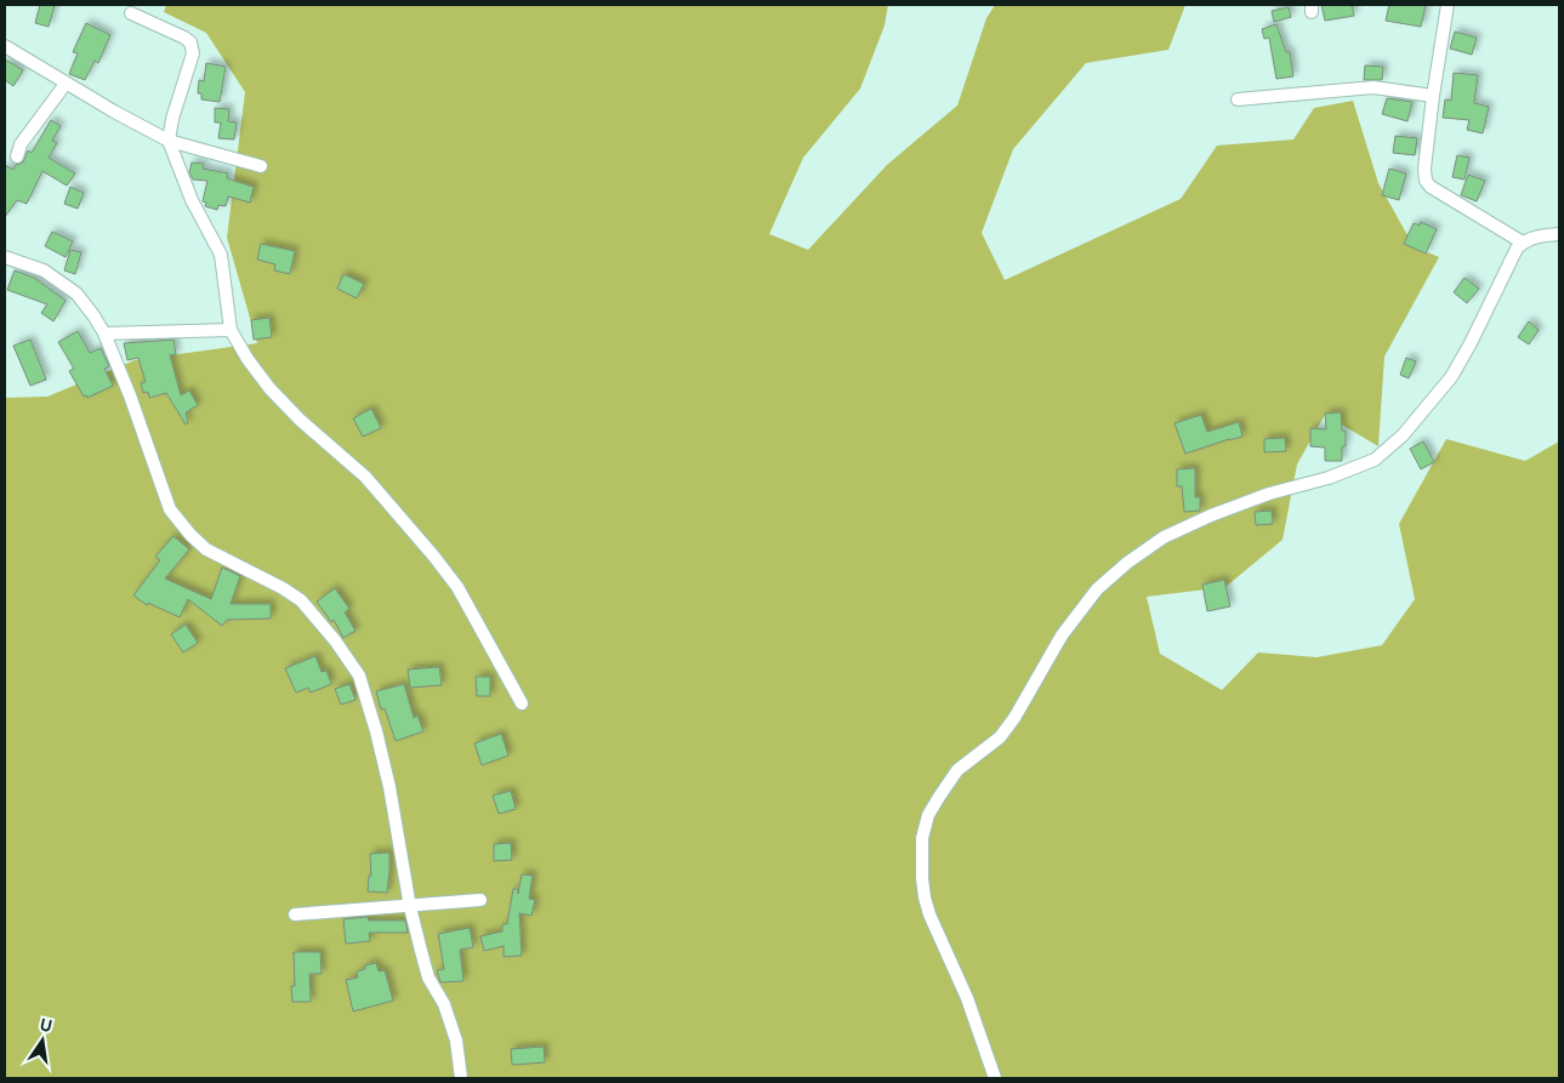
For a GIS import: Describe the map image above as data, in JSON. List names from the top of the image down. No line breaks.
{"north":"top"}
